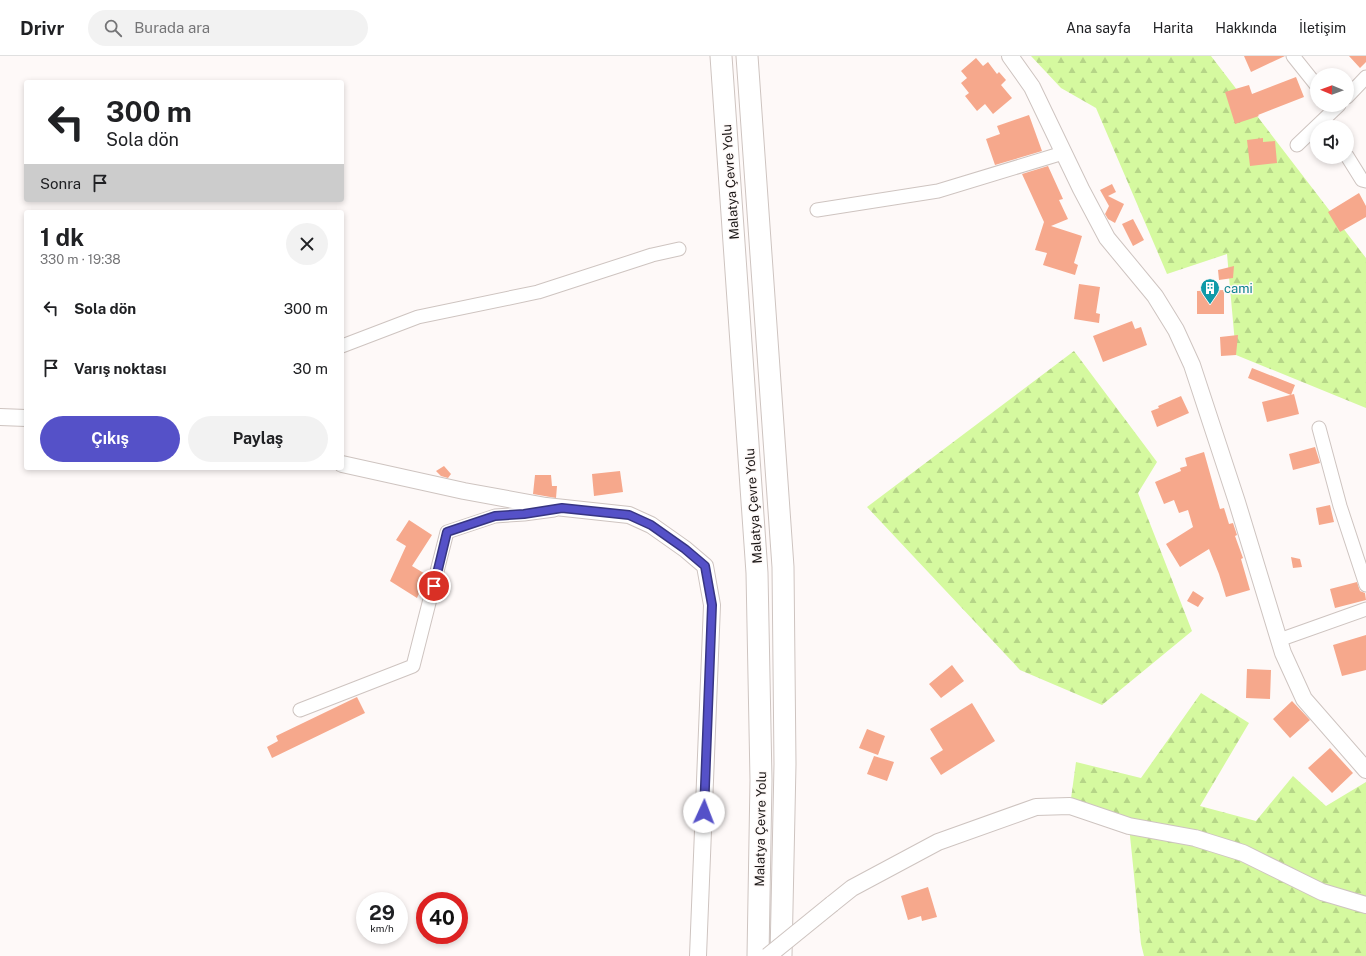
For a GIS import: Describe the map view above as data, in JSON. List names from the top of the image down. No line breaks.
{"streets":{"highway":["Malatya Çevre Yolu"]},"places":{"building":["cami"]},"north":"left","page":{"header":"Drivr","search":"Burada ara","nav":["Ana sayfa","Harita","Hakkında","İletişim"],"turn":["300 m","Sola dön"],"then":"Sonra","heading":["1 dk","330 m · 19:38"],"list":[{"name":"Sola dön","value":"300 m"},{"name":"Varış noktası","value":"30 m"}],"buttons":["Çıkış","Paylaş"],"speed":"29 km/h","limit":"40"}}
